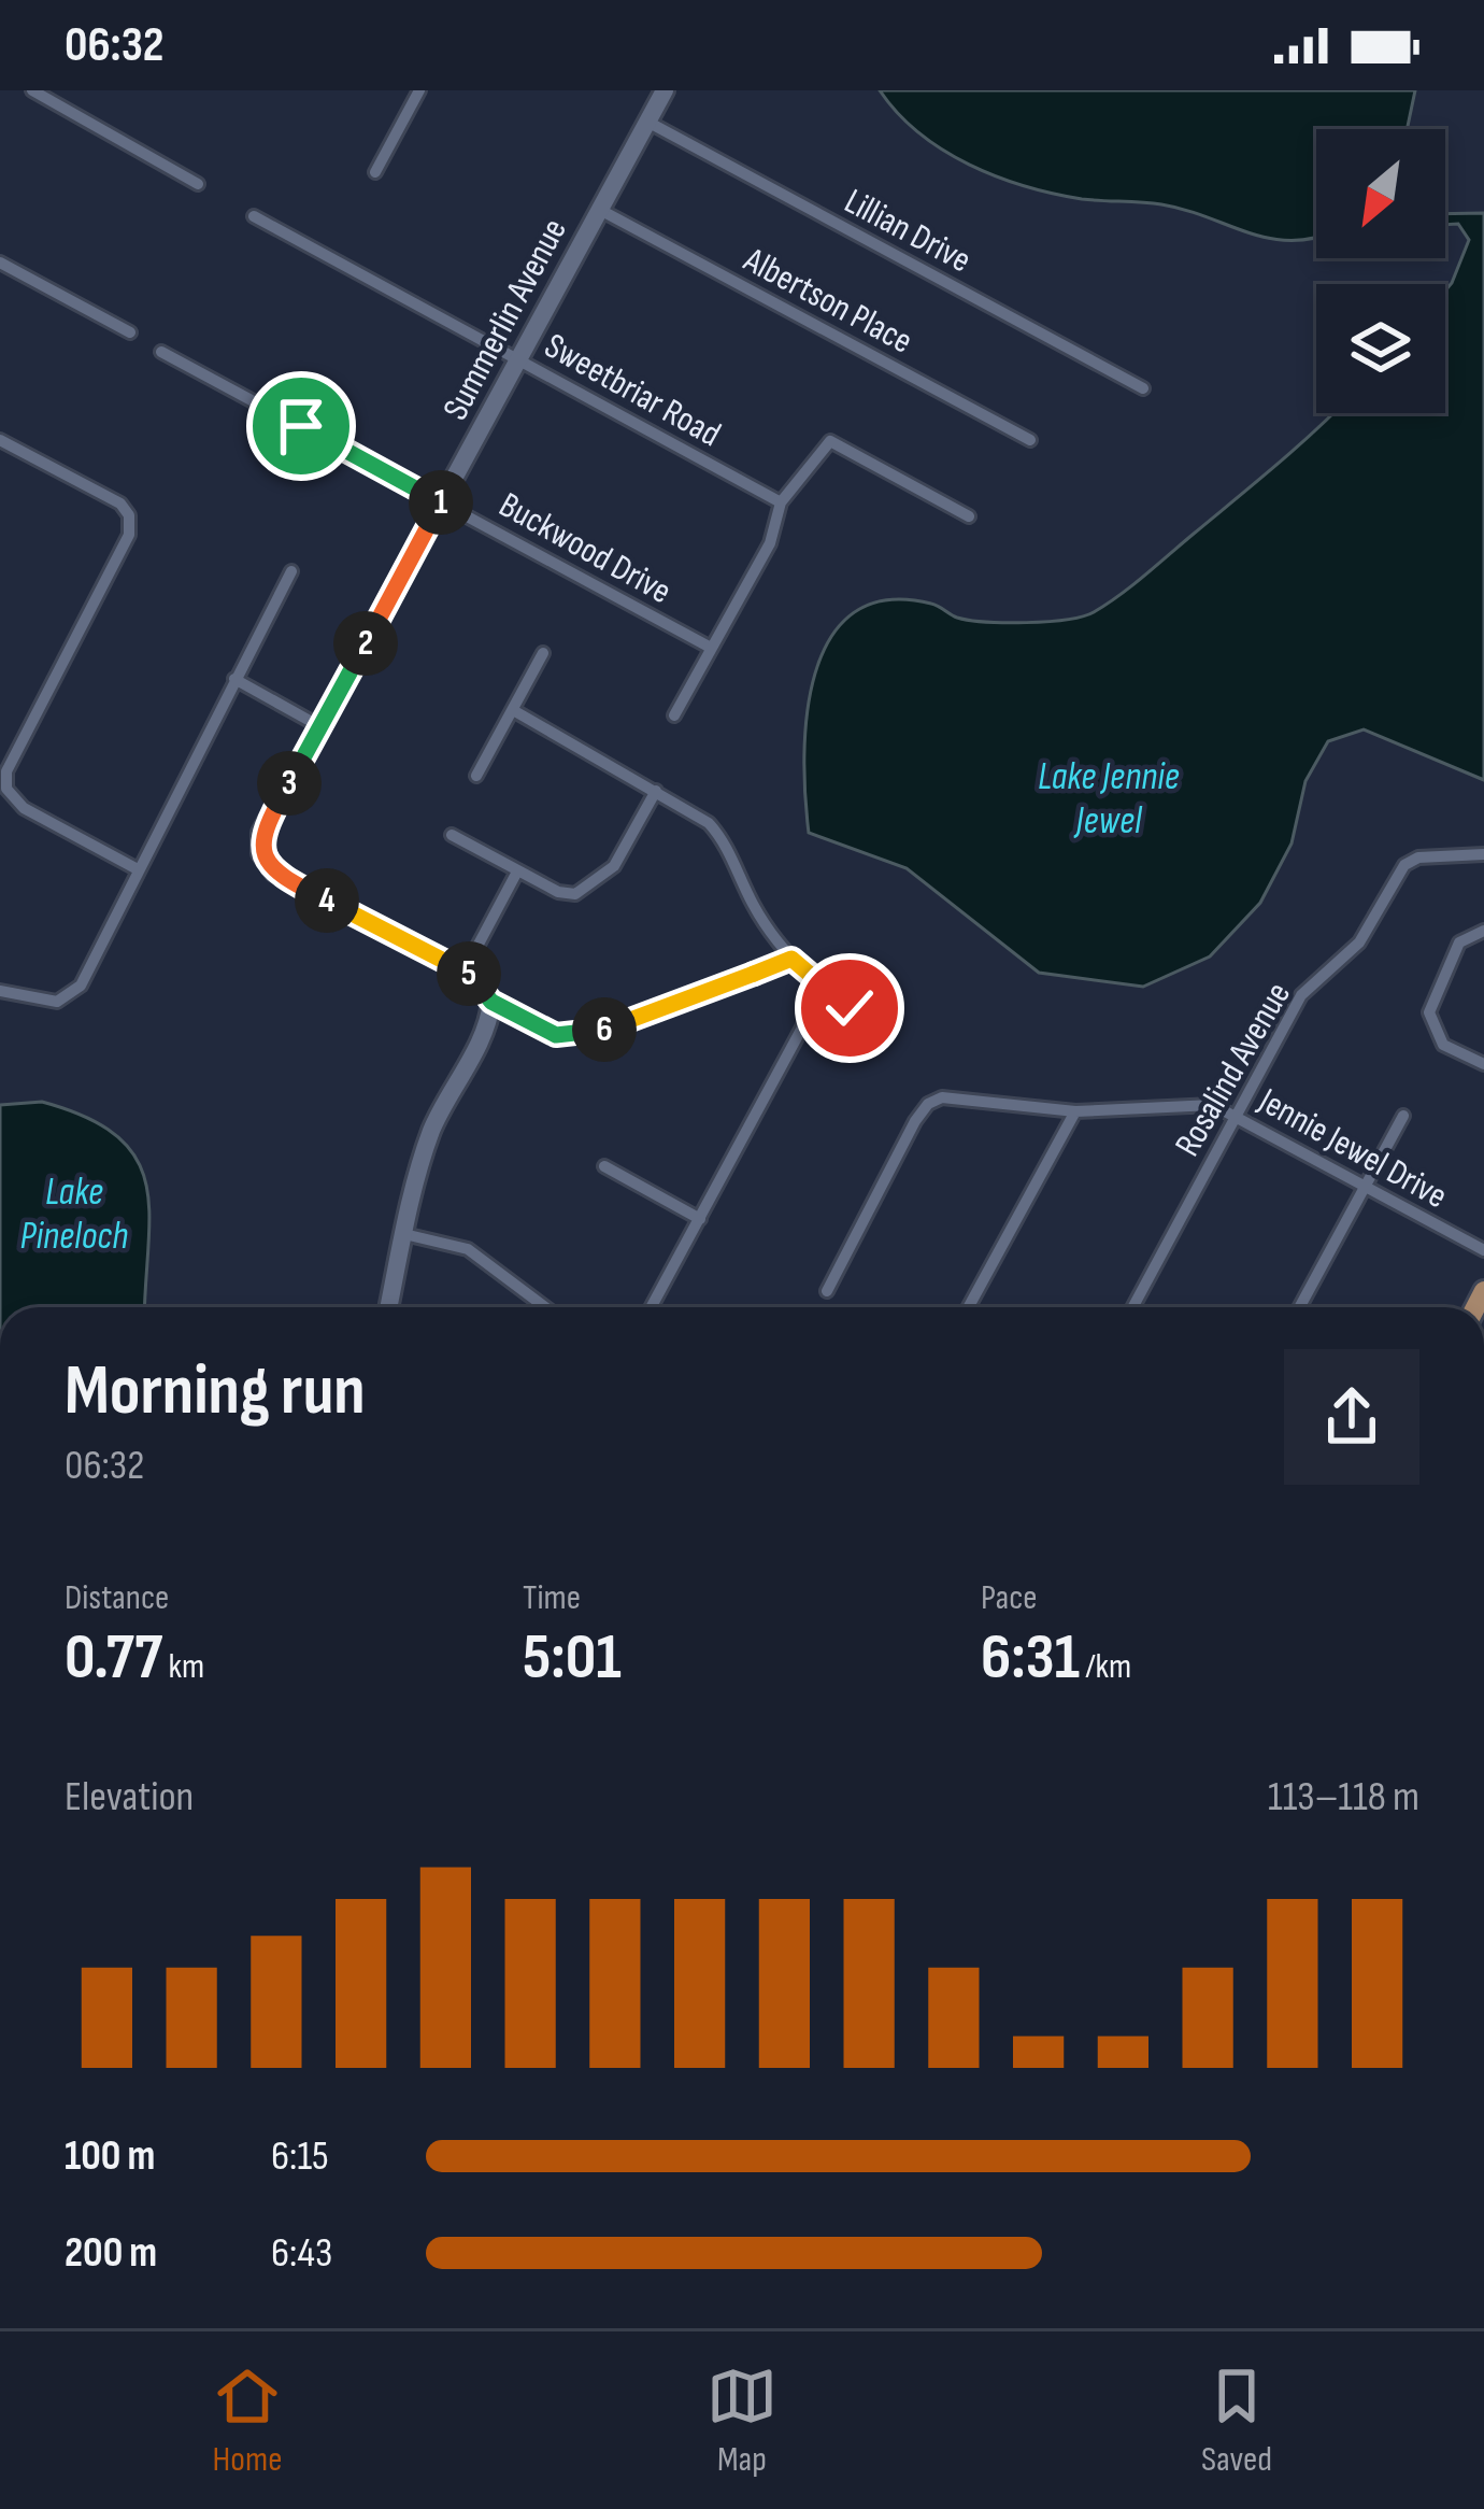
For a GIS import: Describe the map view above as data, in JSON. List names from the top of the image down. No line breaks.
{"streets":{"street":["Lillian Drive","Albertson Place","Summerlin Avenue","Sweetbriar Road","Buckwood Drive","Rosalind Avenue","Jennie Jewel Drive"]},"crossings":[["Lillian Drive","Summerlin Avenue"],["Albertson Place","Summerlin Avenue"],["Summerlin Avenue","Sweetbriar Road"],["Summerlin Avenue","Buckwood Drive"],["Rosalind Avenue","Jennie Jewel Drive"]],"water":["Lake Jennie Jewel","Lake Pineloch"],"north":"bottom left","page":{"status":"06:32","pins":["1","2","3","4","5","6"],"heading":["Morning run","06:32"],"stats":[["Distance","0.77 km"],["Time","5:01"],["Pace","6:31 /km"]],"chart":["Elevation","113–118 m"],"list":[{"name":"100 m","note":"6:15"},{"name":"200 m","note":"6:43"}],"tabs":["Home","Map","Saved"]}}
